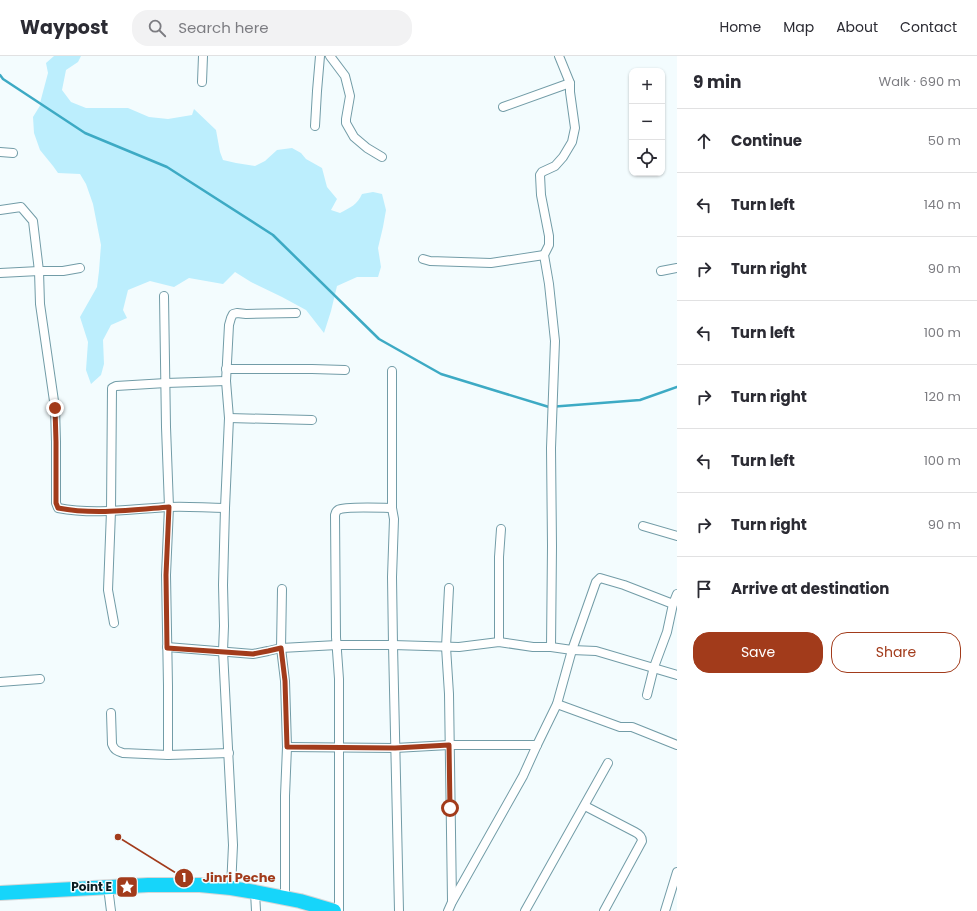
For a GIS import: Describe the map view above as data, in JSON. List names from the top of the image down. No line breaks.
{"places":{"other":["Jinri Peche"],"place":["Point E"]},"page":{"header":"Waypost","search":"Search here","nav":["Home","Map","About","Contact"],"heading":["9 min","Walk · 690 m"],"map_buttons":["+","−"],"list":[["Continue","50 m"],["Turn left","140 m"],["Turn right","90 m"],["Turn left","100 m"],["Turn right","120 m"],["Turn left","100 m"],["Turn right","90 m"],"Arrive at destination"],"buttons":["Save","Share"]}}
